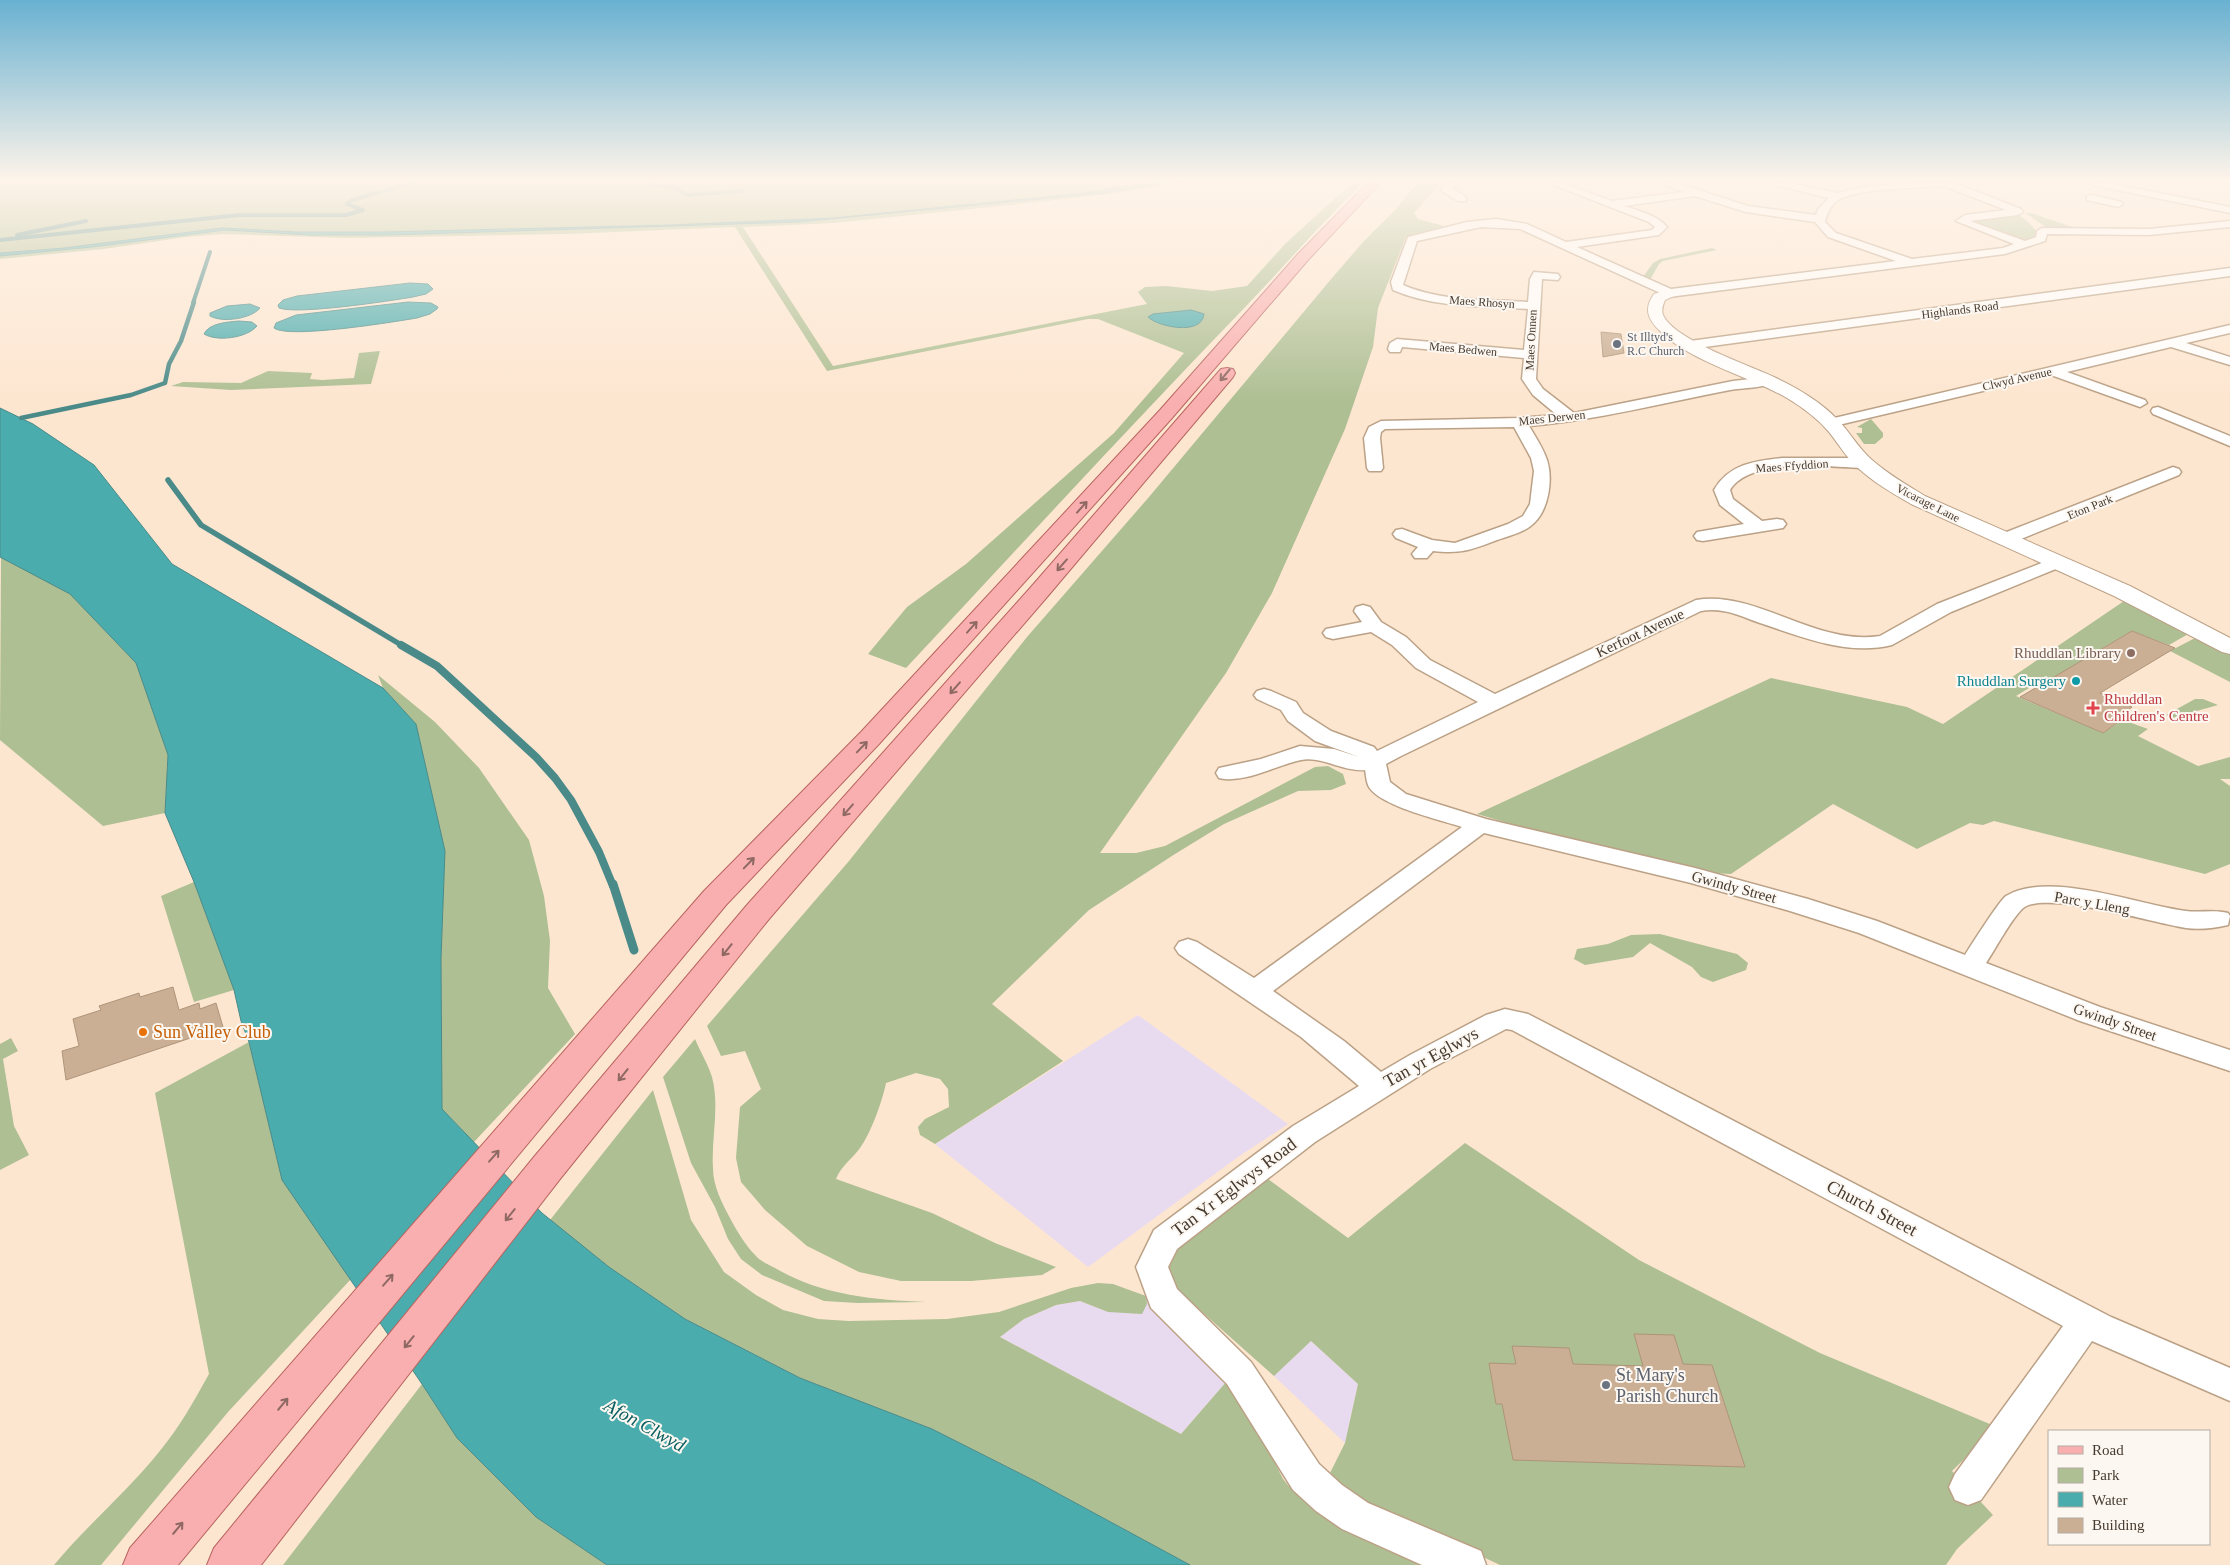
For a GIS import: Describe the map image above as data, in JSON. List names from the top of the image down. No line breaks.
{"streets":{"street":["Maes Rhosyn","Highlands Road","Maes Onnen","Maes Bedwen","Clwyd Avenue","Maes Derwen","Maes Ffyddion","Vicarage Lane","Eton Park","Kerfoot Avenue","Gwindy Street","Parc y Lleng","Tan yr Eglwys","Tan Yr Eglwys Road","Church Street"]},"crossings":[["Maes Rhosyn","Maes Onnen"],["Highlands Road","Vicarage Lane"],["Maes Onnen","Maes Bedwen"],["Maes Onnen","Maes Derwen"],["Clwyd Avenue","Vicarage Lane"],["Maes Derwen","Vicarage Lane"],["Maes Ffyddion","Vicarage Lane"],["Vicarage Lane","Eton Park"],["Vicarage Lane","Kerfoot Avenue"],["Kerfoot Avenue","Gwindy Street"],["Gwindy Street","Parc y Lleng"],["Tan yr Eglwys","Tan Yr Eglwys Road"],["Tan yr Eglwys","Church Street"]],"water":["Afon Clwyd"],"places":{"other":["St Illtyd's R.C Church","Rhuddlan Library","Rhuddlan Surgery","Sun Valley Club","St Mary's Parish Church"],"health":["Rhuddlan Children's Centre"]},"legend":["Road","Park","Water","Building"]}
